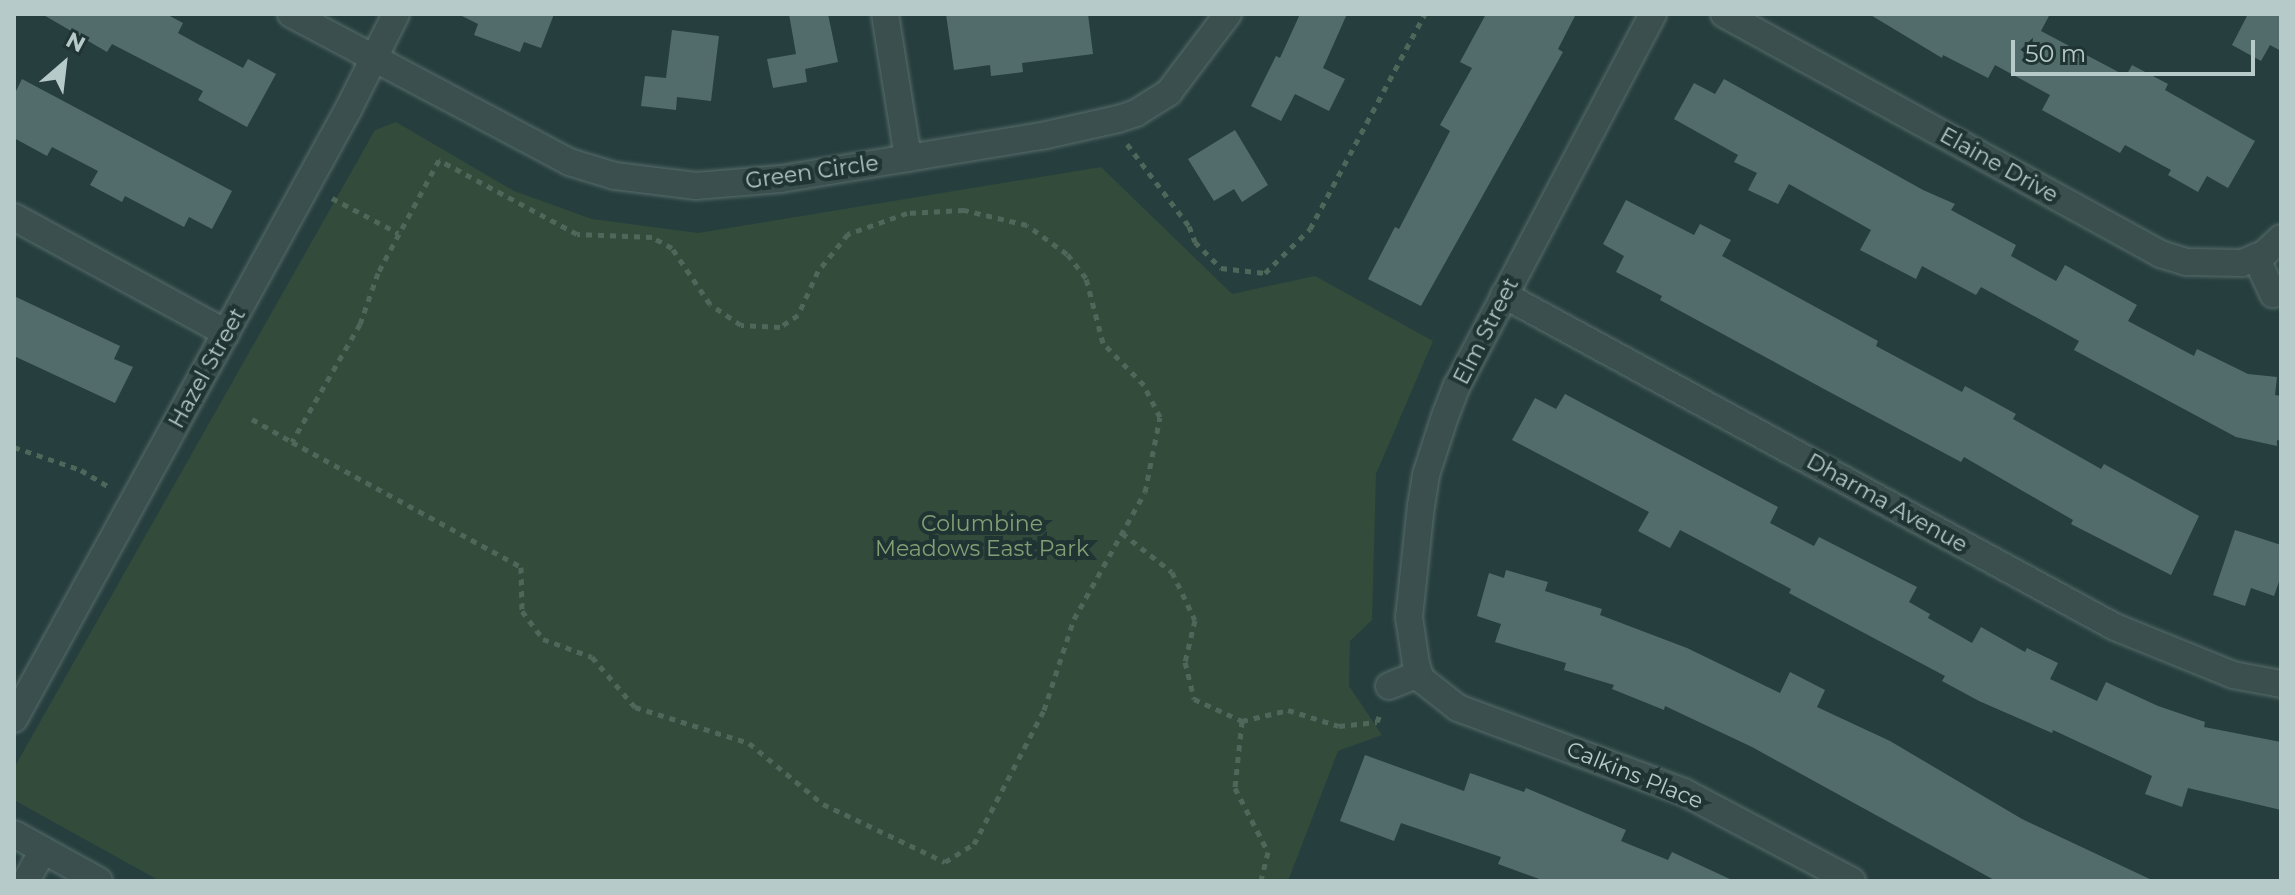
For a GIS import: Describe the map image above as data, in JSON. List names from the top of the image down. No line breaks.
{"streets":{"street":["Elaine Drive","Green Circle","Elm Street","Hazel Street","Dharma Avenue","Calkins Place"]},"crossings":[["Green Circle","Hazel Street"],["Elm Street","Dharma Avenue"],["Elm Street","Calkins Place"]],"parks":["Columbine Meadows East Park"],"scale_bar":"50 m","north":"top right"}
